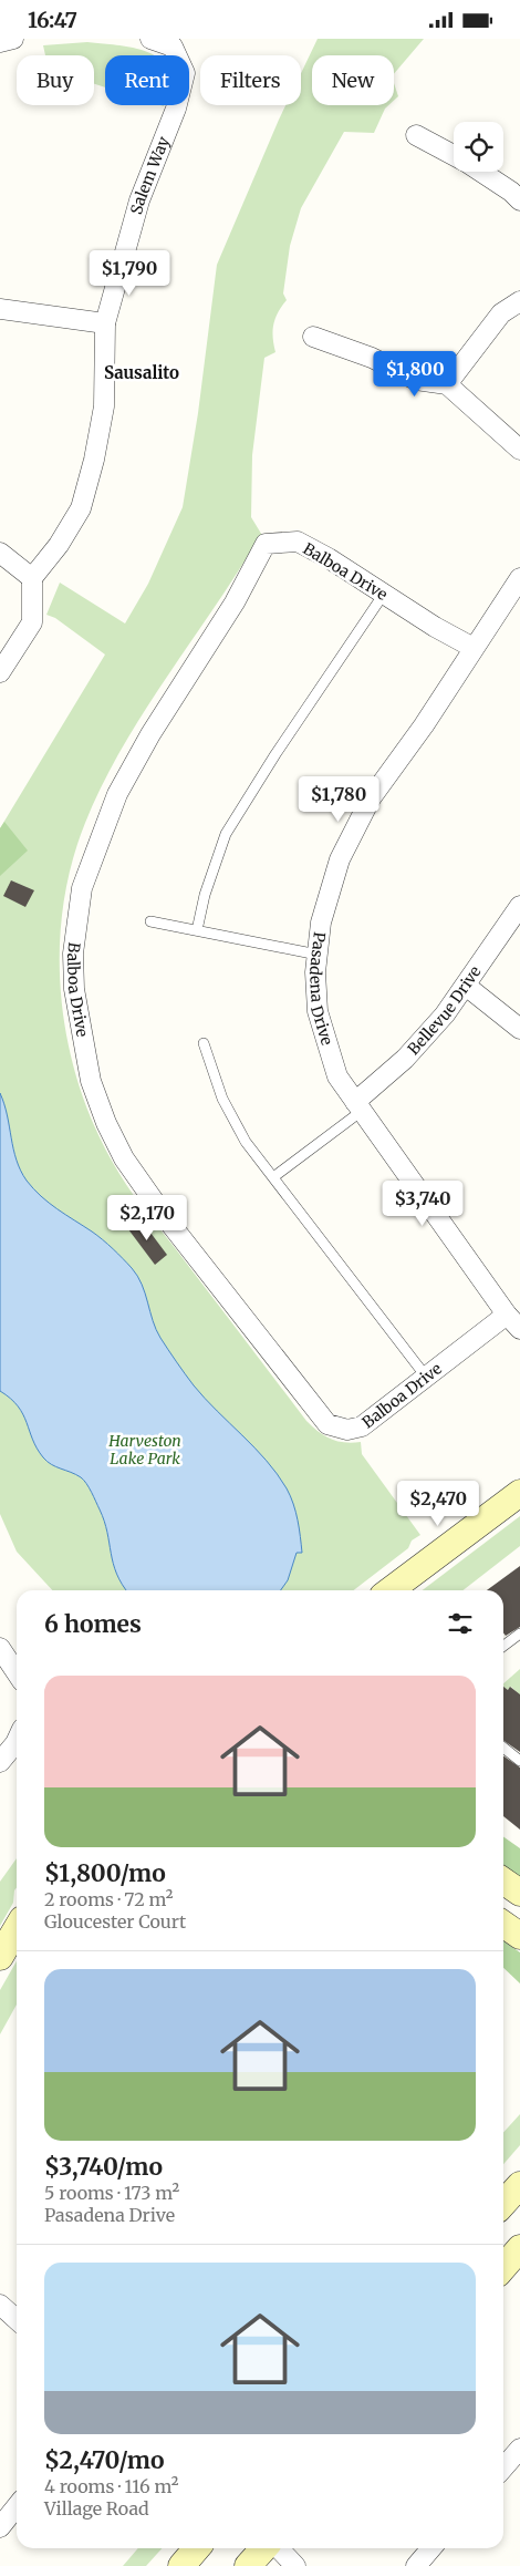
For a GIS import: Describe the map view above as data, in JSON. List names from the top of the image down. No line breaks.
{"streets":{"street":["Salem Way","Balboa Drive","Pasadena Drive","Bellevue Drive"]},"crossings":[["Balboa Drive","Pasadena Drive"],["Pasadena Drive","Bellevue Drive"]],"districts":["Sausalito"],"parks":["Harveston Lake Park"],"page":{"status":"16:47","chip":["Buy","Rent","Filters","New"],"price":["$1,790","$1,800","$1,780","$3,740","$2,170","$2,470"],"heading":"6 homes","list":[{"name":"$1,800/mo","note":"2 rooms · 72 m² · Gloucester Court"},{"name":"$3,740/mo","note":"5 rooms · 173 m² · Pasadena Drive"},{"name":"$2,470/mo","note":"4 rooms · 116 m² · Village Road"}]}}
